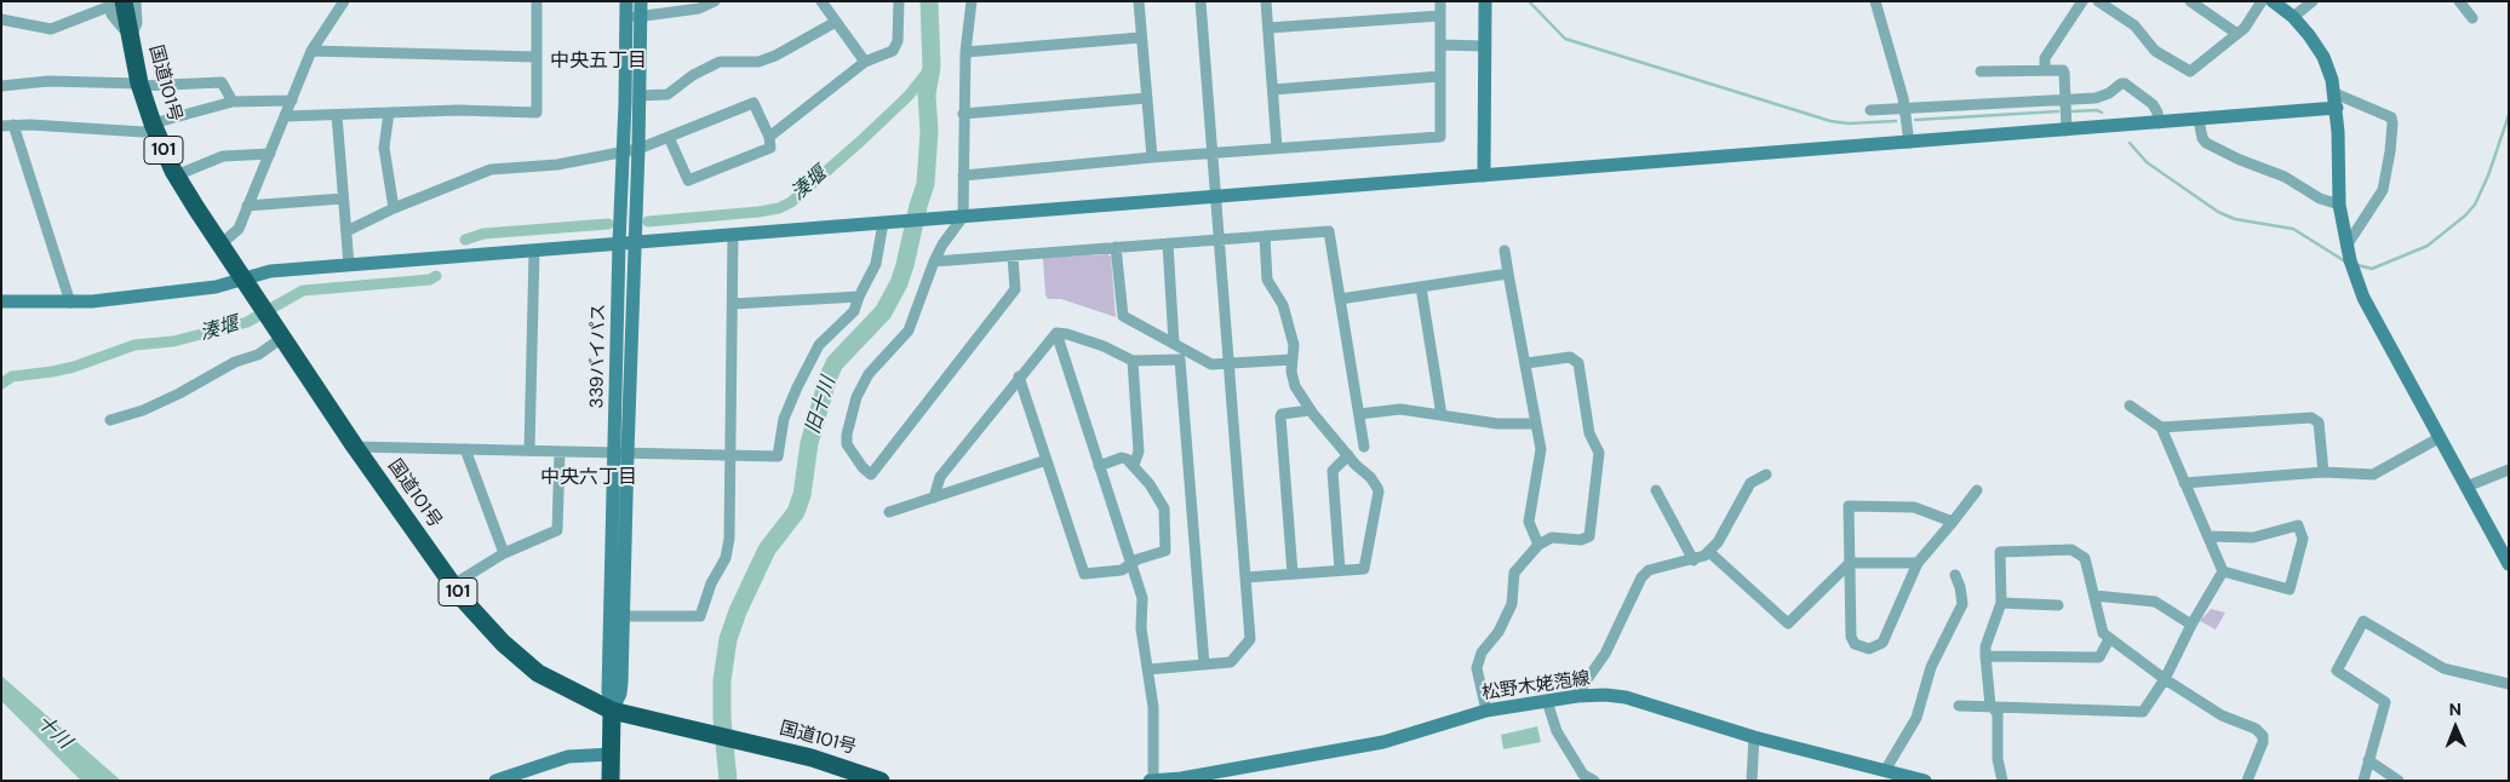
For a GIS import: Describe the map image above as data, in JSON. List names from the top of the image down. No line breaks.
{"streets":{"highway":["国道101号","101"],"street":["339バイパス","松野木姥萢線"]},"crossings":[["国道101号","339バイパス"]],"districts":["中央五丁目","中央六丁目"],"water":["湊堰","旧十川","十川"],"north":"top"}
